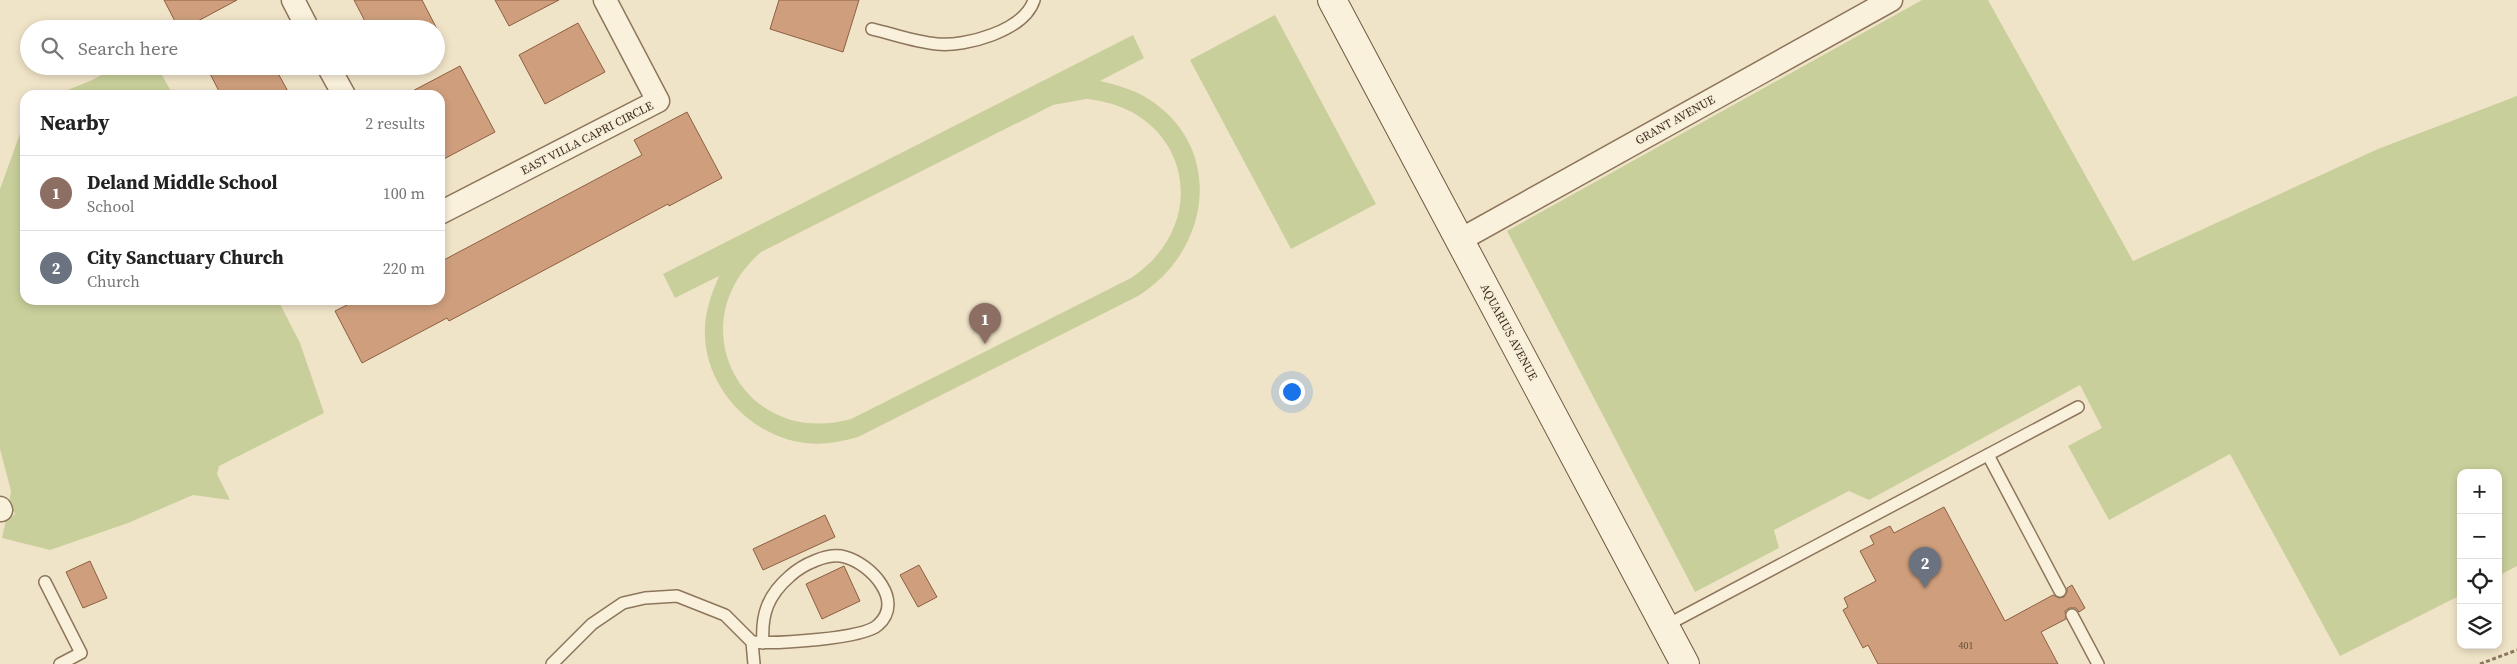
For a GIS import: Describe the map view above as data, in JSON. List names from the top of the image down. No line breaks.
{"streets":{"street":["GRANT AVENUE","EAST VILLA CAPRI CIRCLE","AQUARIUS AVENUE"]},"crossings":[["GRANT AVENUE","AQUARIUS AVENUE"]],"house_numbers":["401"],"page":{"search":"Search here","heading":["Nearby","2 results"],"list":[{"mark":"1","name":"Deland Middle School","note":"School","value":"100 m"},{"mark":"2","name":"City Sanctuary Church","note":"Church","value":"220 m"}],"pins":["1","2"],"map_buttons":["+","−"]}}
